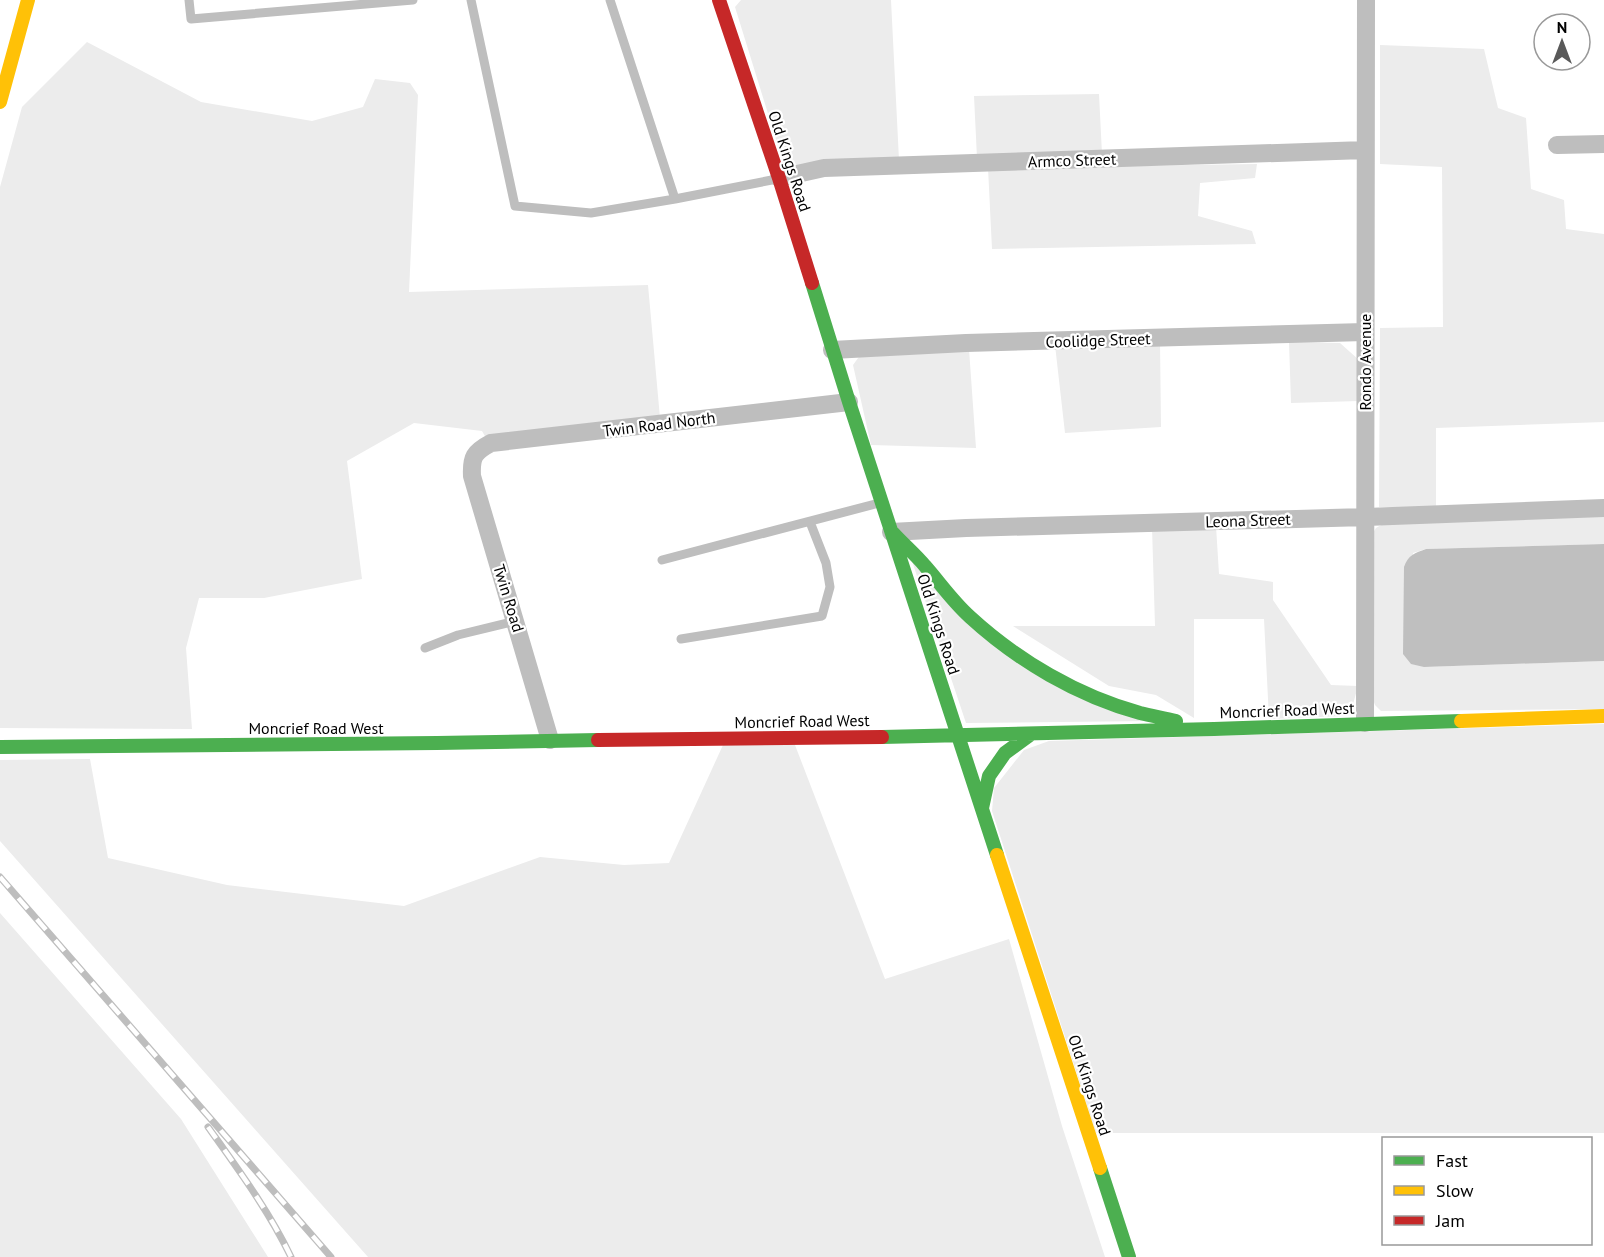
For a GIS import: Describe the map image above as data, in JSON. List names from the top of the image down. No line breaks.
{"streets":{"main road":["Old Kings Road","Moncrief Road West"],"street":["Armco Street","Coolidge Street","Rondo Avenue","Twin Road North","Leona Street","Twin Road"]},"crossings":[["Armco Street","Old Kings Road"],["Armco Street","Rondo Avenue"],["Old Kings Road","Coolidge Street"],["Old Kings Road","Twin Road North"],["Old Kings Road","Leona Street"],["Old Kings Road","Moncrief Road West"],["Coolidge Street","Rondo Avenue"],["Rondo Avenue","Leona Street"],["Rondo Avenue","Moncrief Road West"],["Twin Road North","Twin Road"],["Twin Road","Moncrief Road West"]],"legend":["Fast","Slow","Jam"],"north":"top"}
